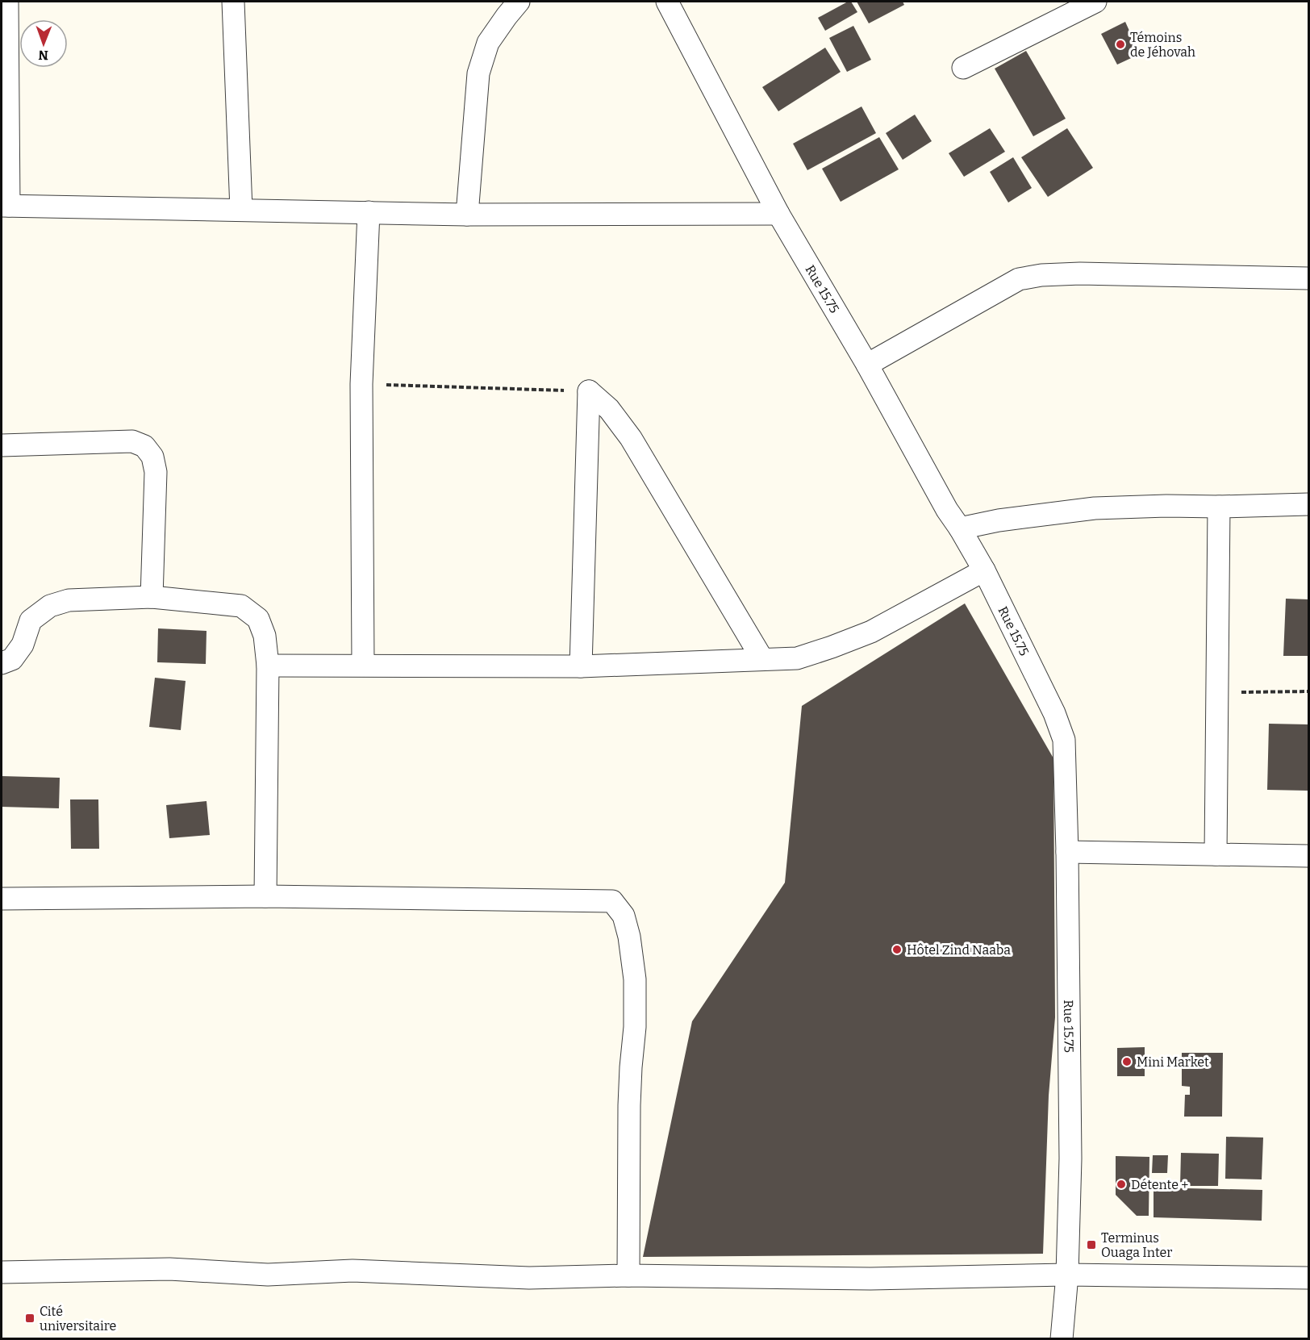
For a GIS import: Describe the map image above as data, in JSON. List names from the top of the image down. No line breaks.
{"streets":{"street":["Rue 15.75"]},"places":{"other":["Témoins de Jéhovah","Hôtel Zind Naaba","Mini Market","Détente +"],"transit":["Terminus Ouaga Inter","Cité universitaire"]},"north":"bottom"}
